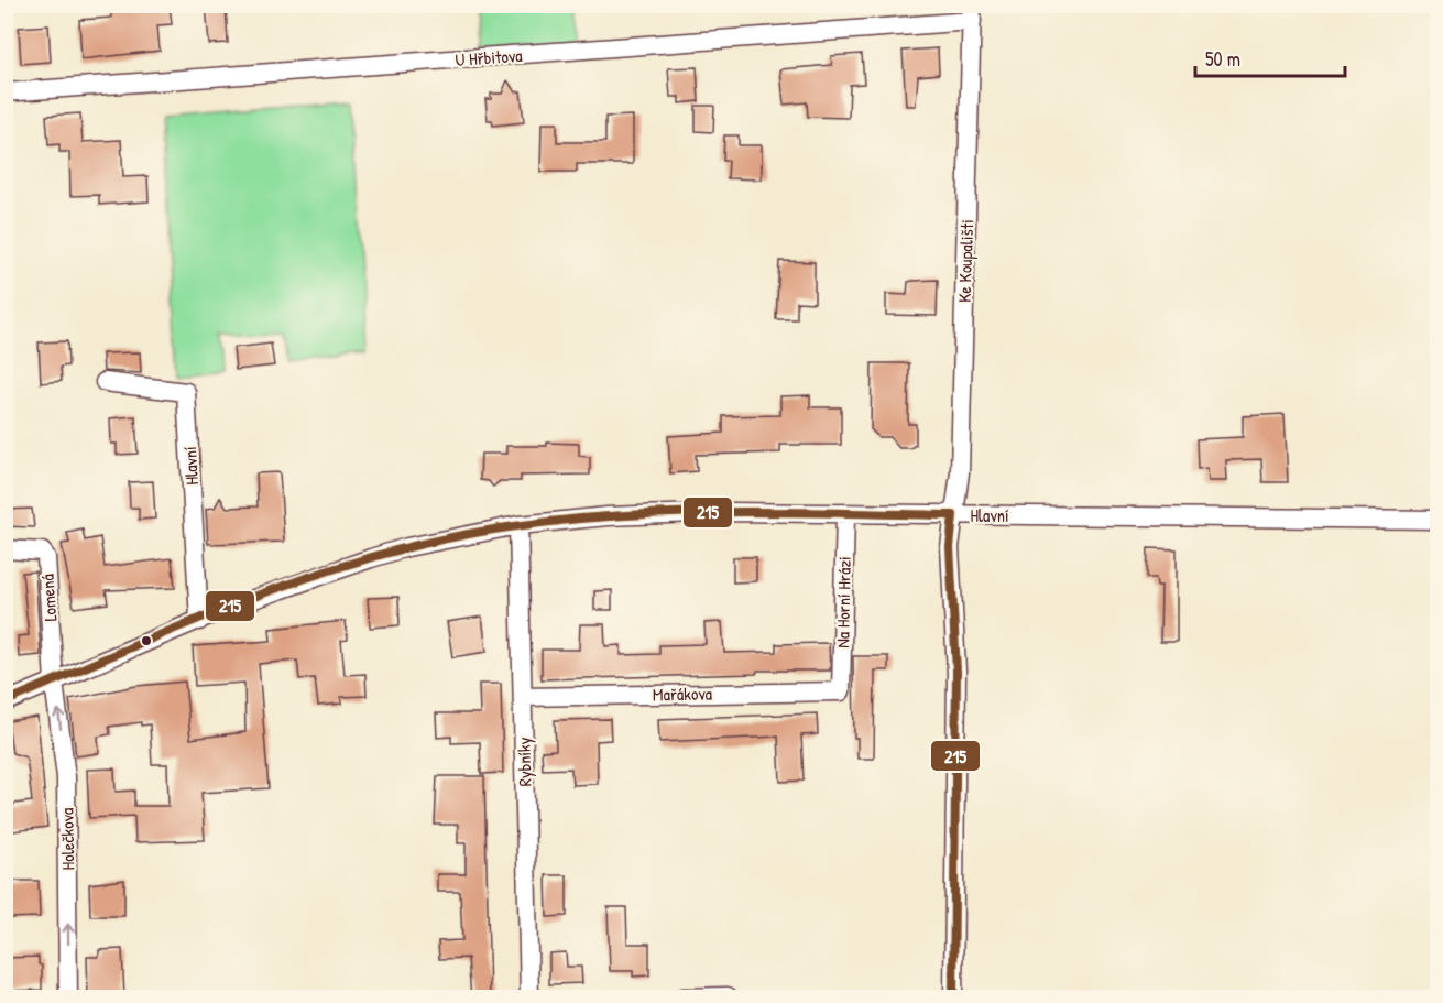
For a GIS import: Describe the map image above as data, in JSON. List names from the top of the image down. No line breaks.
{"streets":{"street":["U Hřbitova","Ke Koupališti","Hlavní","Lomená","Na Horní Hrázi","Mařákova","Rybníky","Holečkova"]},"crossings":[["U Hřbitova","Ke Koupališti"],["Ke Koupališti","Hlavní"],["Hlavní","Lomená"],["Hlavní","Na Horní Hrázi"],["Hlavní","Rybníky"],["Hlavní","Holečkova"],["Lomená","Holečkova"],["Na Horní Hrázi","Mařákova"],["Mařákova","Rybníky"]],"one_way":["Holečkova"],"lines":["transit line 215"],"scale_bar":"50 m"}
